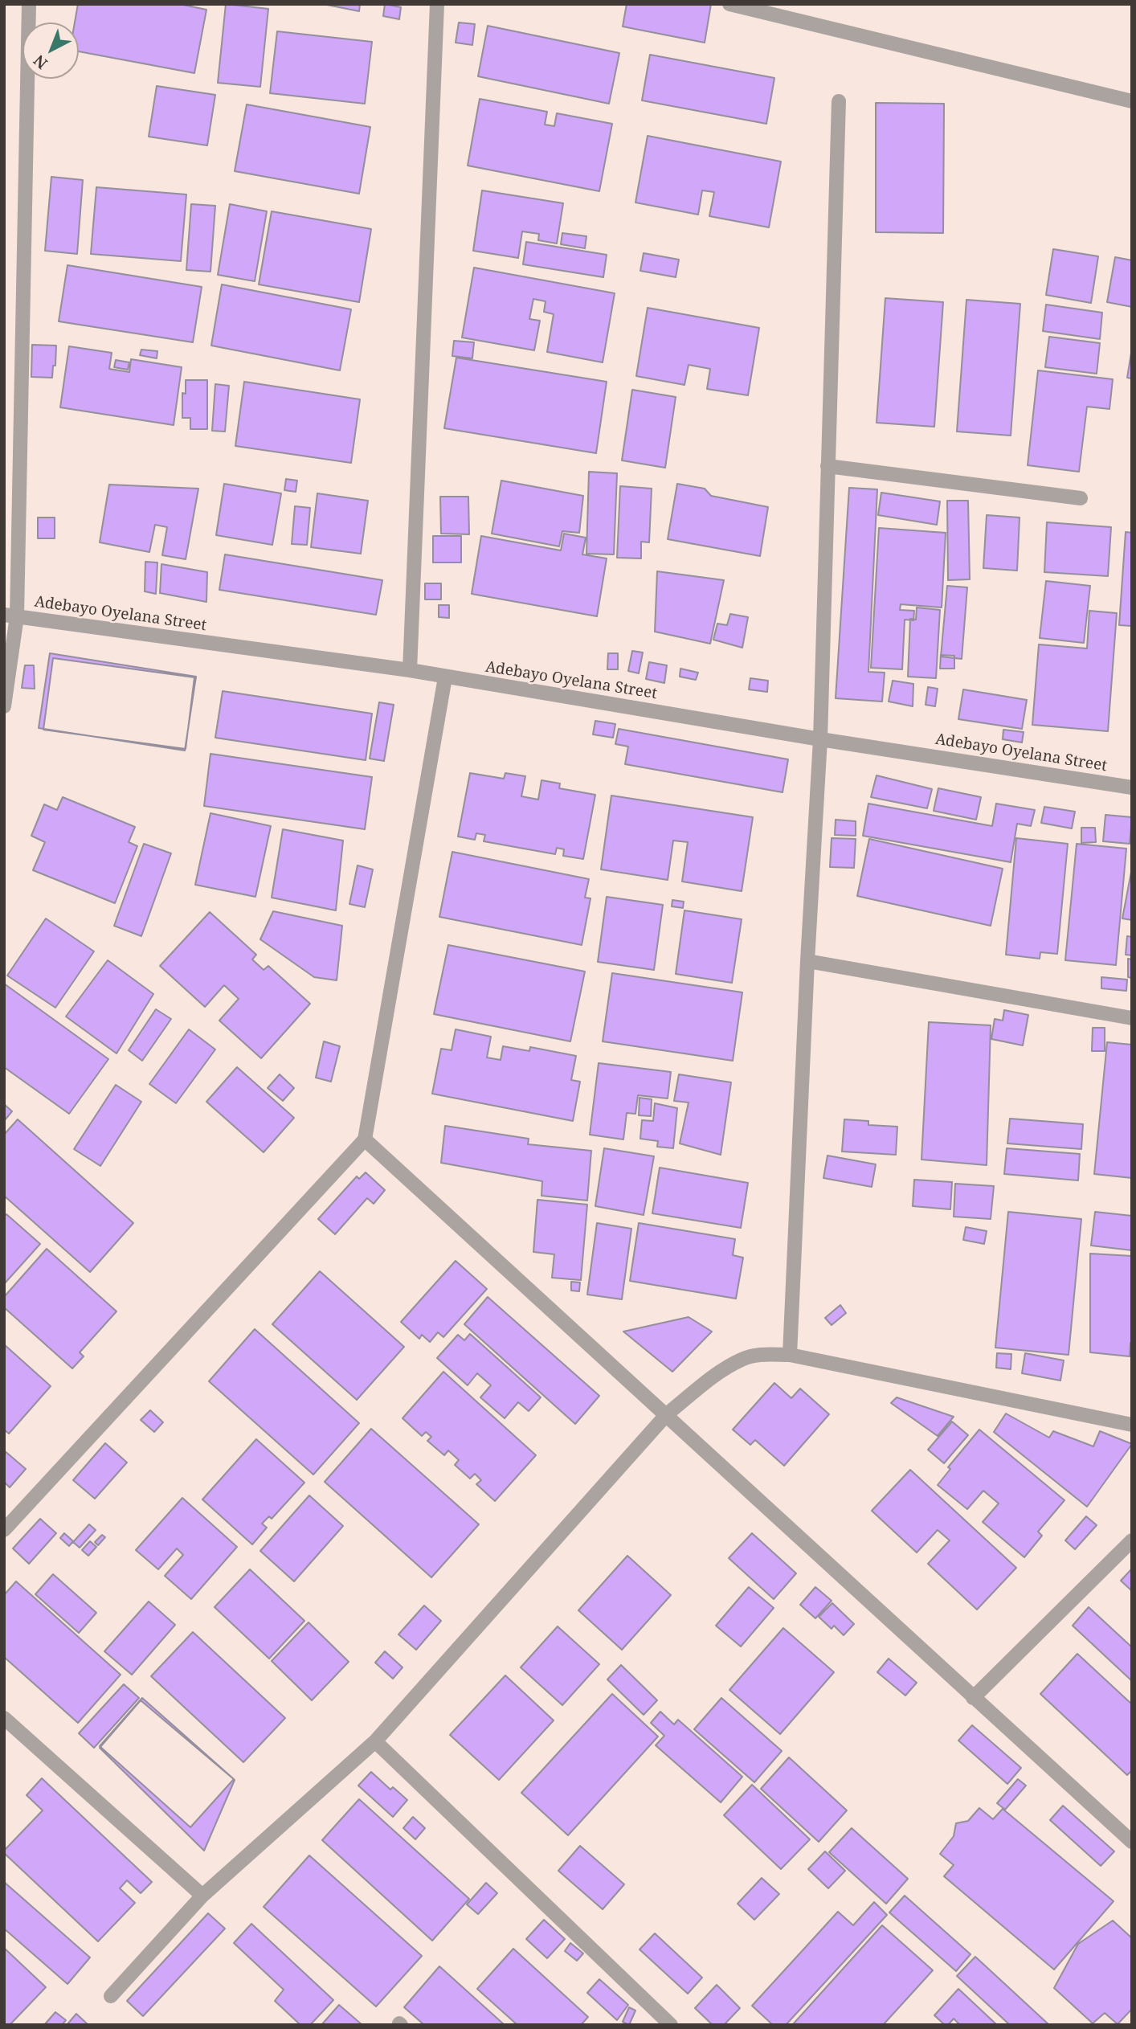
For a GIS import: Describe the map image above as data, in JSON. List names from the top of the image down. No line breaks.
{"streets":{"street":["Adebayo Oyelana Street"]},"north":"bottom left"}
